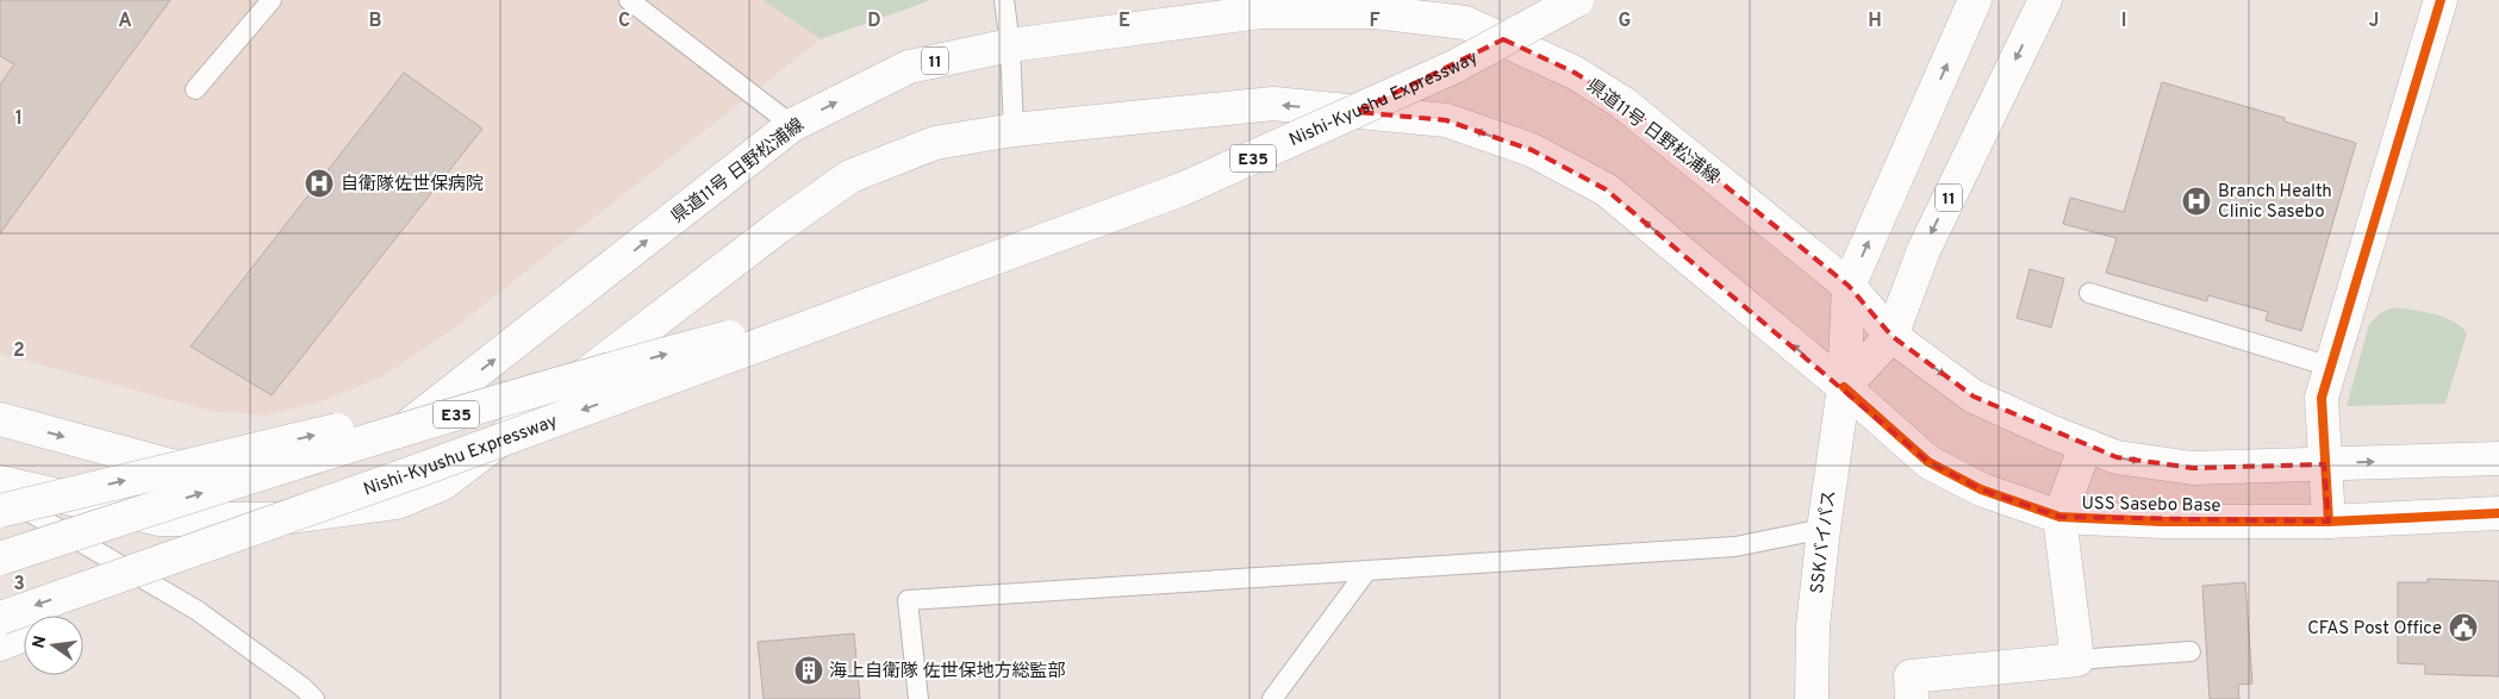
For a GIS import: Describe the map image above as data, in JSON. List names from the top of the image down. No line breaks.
{"streets":{"main road":["11","Nishi-Kyushu Expressway","県道11号 日野松浦線","E35","USS Sasebo Base","SSKバイパス"]},"crossings":[["11","県道11号 日野松浦線"],["11","USS Sasebo Base"],["11","SSKバイパス"],["県道11号 日野松浦線","USS Sasebo Base"],["USS Sasebo Base","SSKバイパス"]],"places":{"hospital":["自衛隊佐世保病院","Branch Health Clinic Sasebo"],"public building":["CFAS Post Office"],"building":["海上自衛隊 佐世保地方総監部"]},"north":"left","grid":{"columns":["A","B","C","D","E","F","G","H","I","J"],"rows":["1","2","3"]}}
